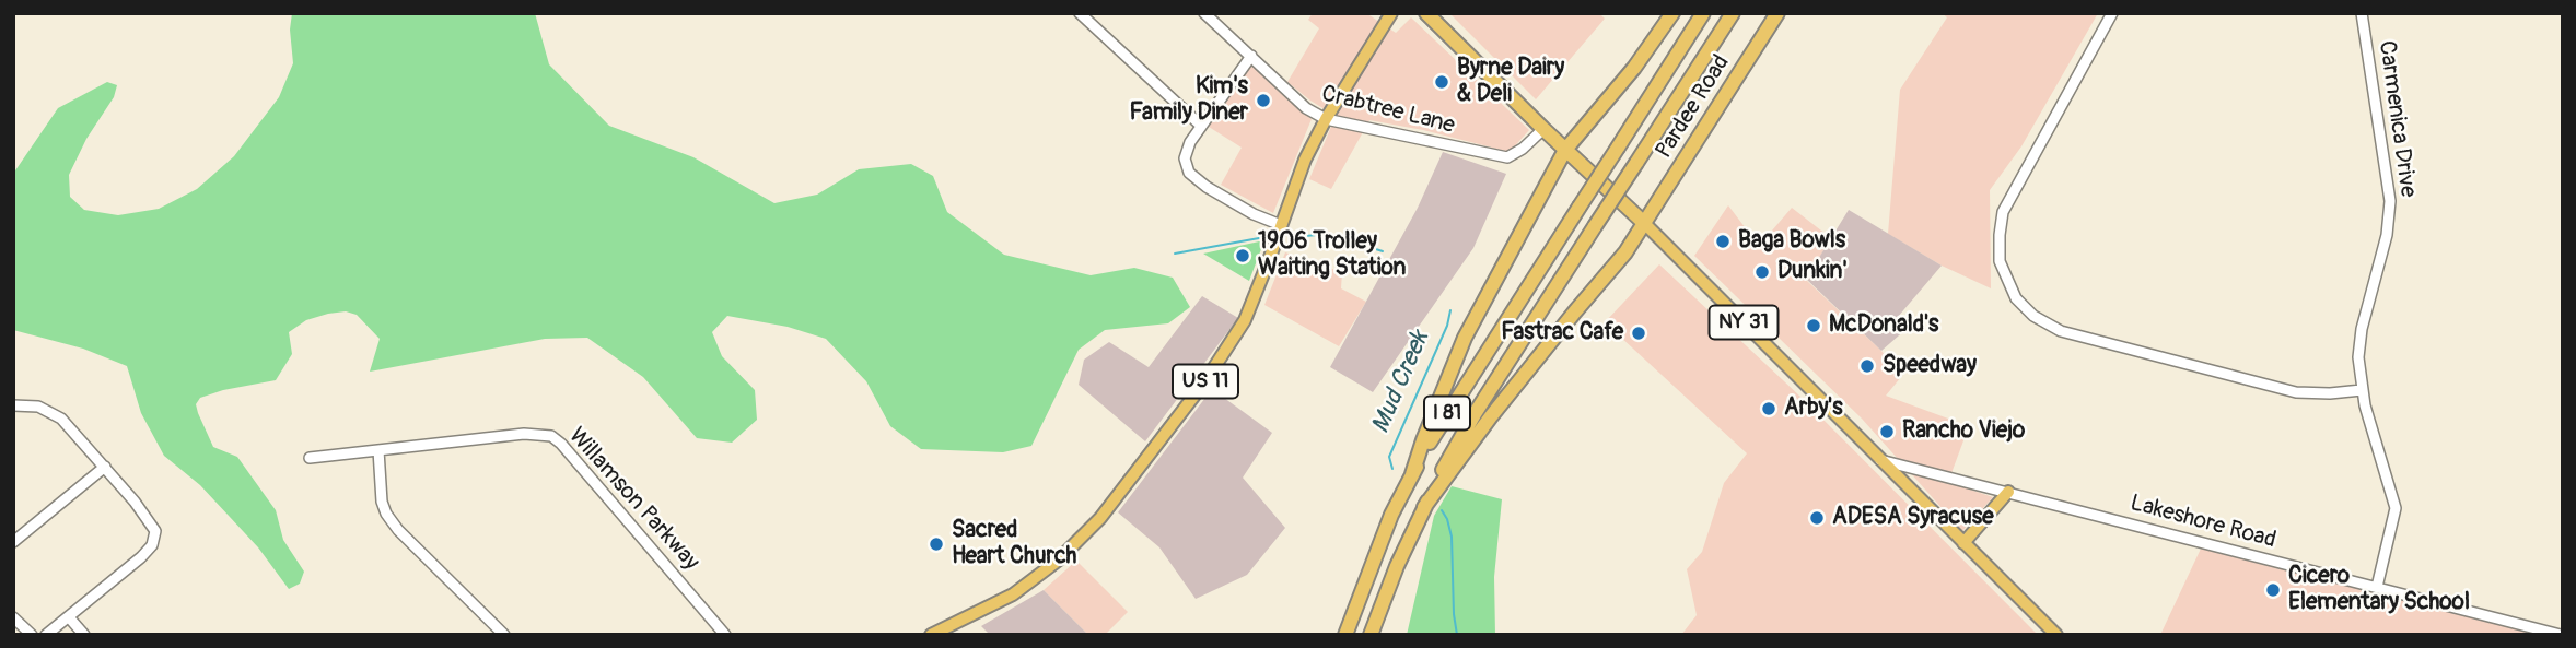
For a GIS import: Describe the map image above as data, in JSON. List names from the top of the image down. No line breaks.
{"streets":{"highway":["Pardee Road","NY 31","I 81"],"main road":["US 11"],"street":["Crabtree Lane","Carmenica Drive","Willamson Parkway","Lakeshore Road"]},"crossings":[["Pardee Road","NY 31"],["Pardee Road","I 81"],["Crabtree Lane","NY 31"],["Crabtree Lane","US 11"],["Carmenica Drive","Lakeshore Road"],["NY 31","Lakeshore Road"]],"water":["Mud Creek"],"places":["Byrne Dairy & Deli","Kim's Family Diner","Baga Bowls","1906 Trolley Waiting Station","Dunkin'","McDonald's","Fastrac Cafe","Speedway","Arby's","Rancho Viejo","ADESA Syracuse","Sacred Heart Church","Cicero Elementary School"]}
